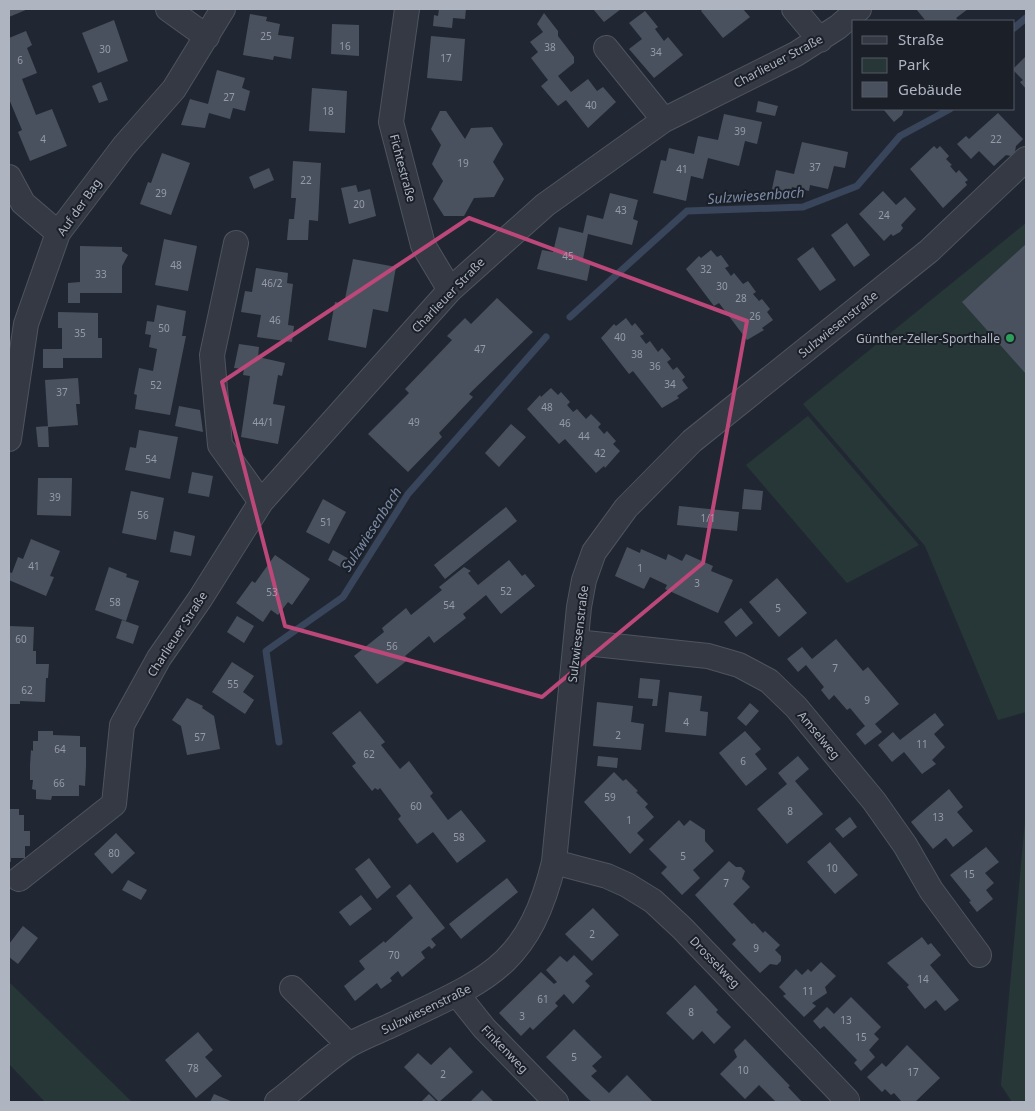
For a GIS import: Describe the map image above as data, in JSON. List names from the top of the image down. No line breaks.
{"streets":{"street":["Charlieuer Straße","Fichtestraße","Auf der Bag","Sulzwiesenstraße","Amselweg","Drosselweg","Finkenweg"]},"crossings":[["Charlieuer Straße","Fichtestraße"],["Sulzwiesenstraße","Amselweg"],["Sulzwiesenstraße","Drosselweg"],["Sulzwiesenstraße","Finkenweg"]],"water":["Sulzwiesenbach"],"places":["Günther-Zeller-Sporthalle"],"house_numbers":["25","16","38","30","34","17","6","27","40","18","39","4","22","19","37","41","22","29","20","43","24","45","48","32","33","46/2","30","28","26","46","50","35","40","47","38","36","34","52","37","48","44/1","49","46","44","42","54","39","56","1/1","51","41","1","3","52","53","58","54","5","60","56","7","55","62","9","4","2","57","11","64","62","6","66","59","60","8","13","1","58","80","5","10","15","7","2","9","70","14","11","61","8","3","13","15","5","78","10","17","2"],"legend":["Straße","Park","Gebäude"]}
